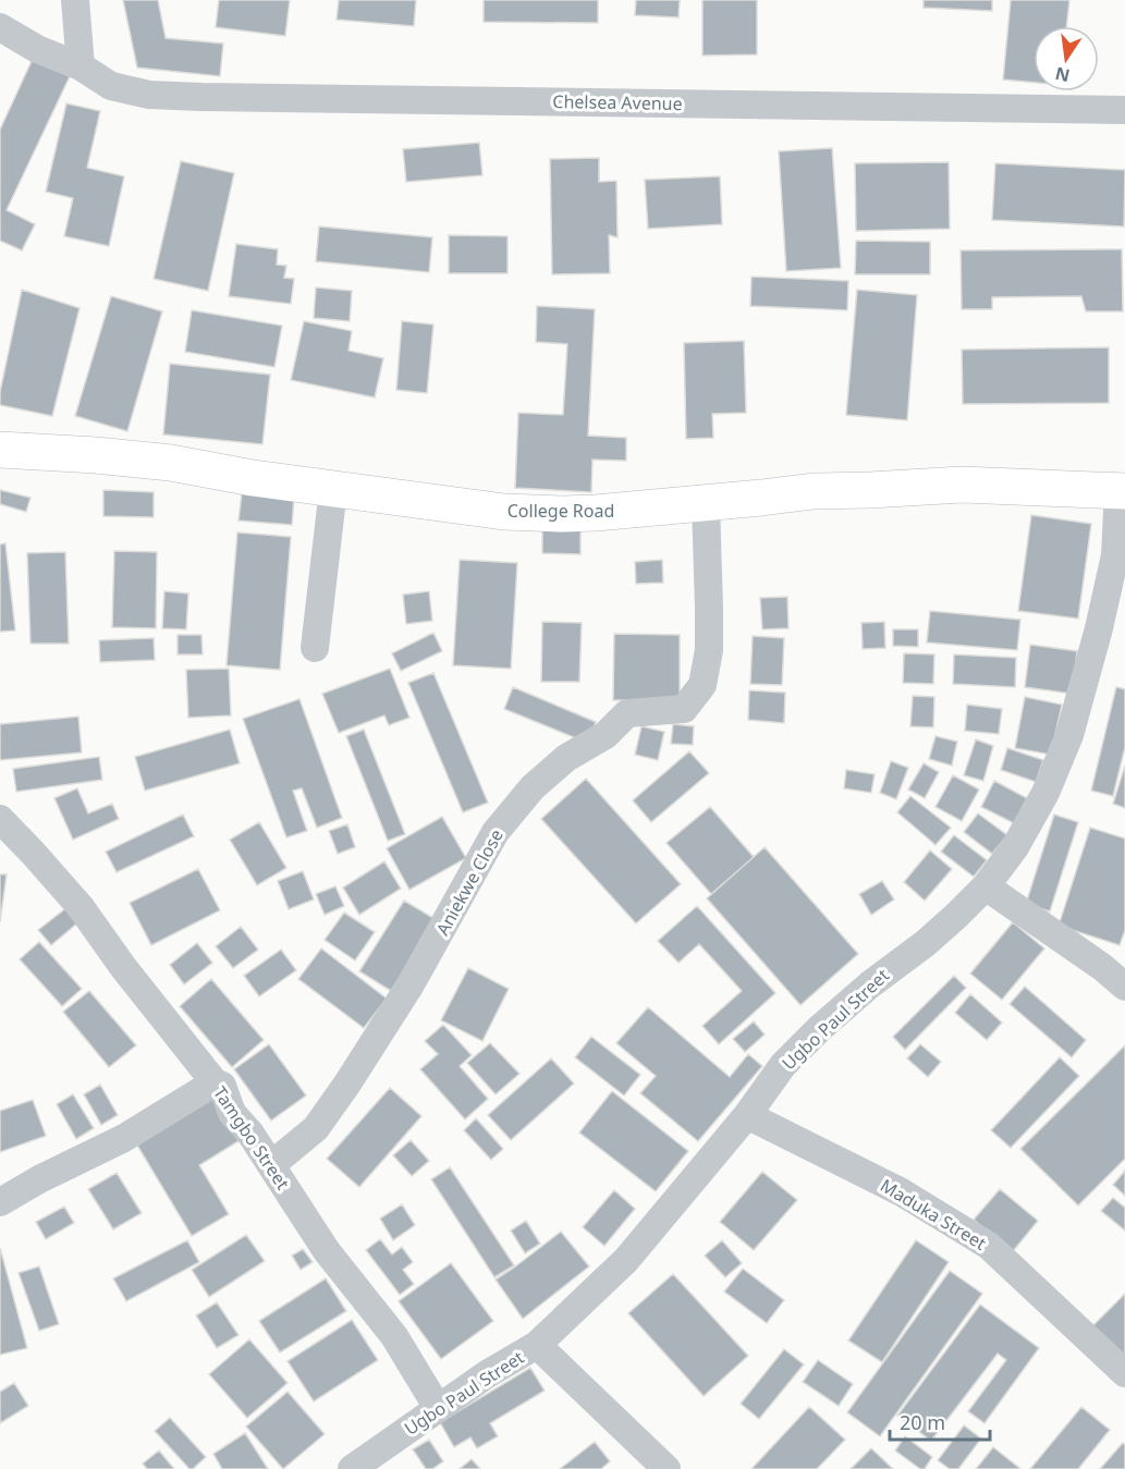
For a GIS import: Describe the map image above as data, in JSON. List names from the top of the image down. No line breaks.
{"streets":{"main road":["College Road"],"street":["Chelsea Avenue","Aniekwe Close","Ugbo Paul Street","Tamgbo Street","Maduka Street"]},"crossings":[["College Road","Aniekwe Close"],["College Road","Ugbo Paul Street"],["Aniekwe Close","Tamgbo Street"],["Ugbo Paul Street","Tamgbo Street"],["Ugbo Paul Street","Maduka Street"]],"scale_bar":"20 m","north":"bottom"}
